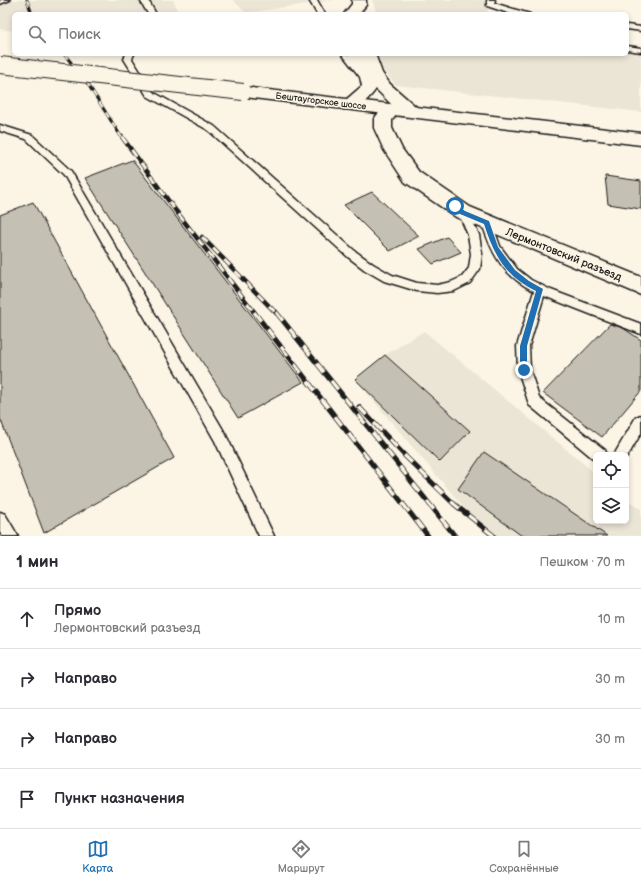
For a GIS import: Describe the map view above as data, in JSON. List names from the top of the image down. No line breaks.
{"streets":{"main road":["Бештаугорское шоссе","Лермонтовский разъезд"]},"crossings":[["Бештаугорское шоссе","Лермонтовский разъезд"]],"page":{"search":"Поиск","heading":["1 мин","Пешком · 70 m"],"list":[["Прямо","Лермонтовский разъезд","10 m"],["Направо","30 m"],["Направо","30 m"],"Пункт назначения"],"nav":["Карта","Маршрут","Сохранённые"]}}
